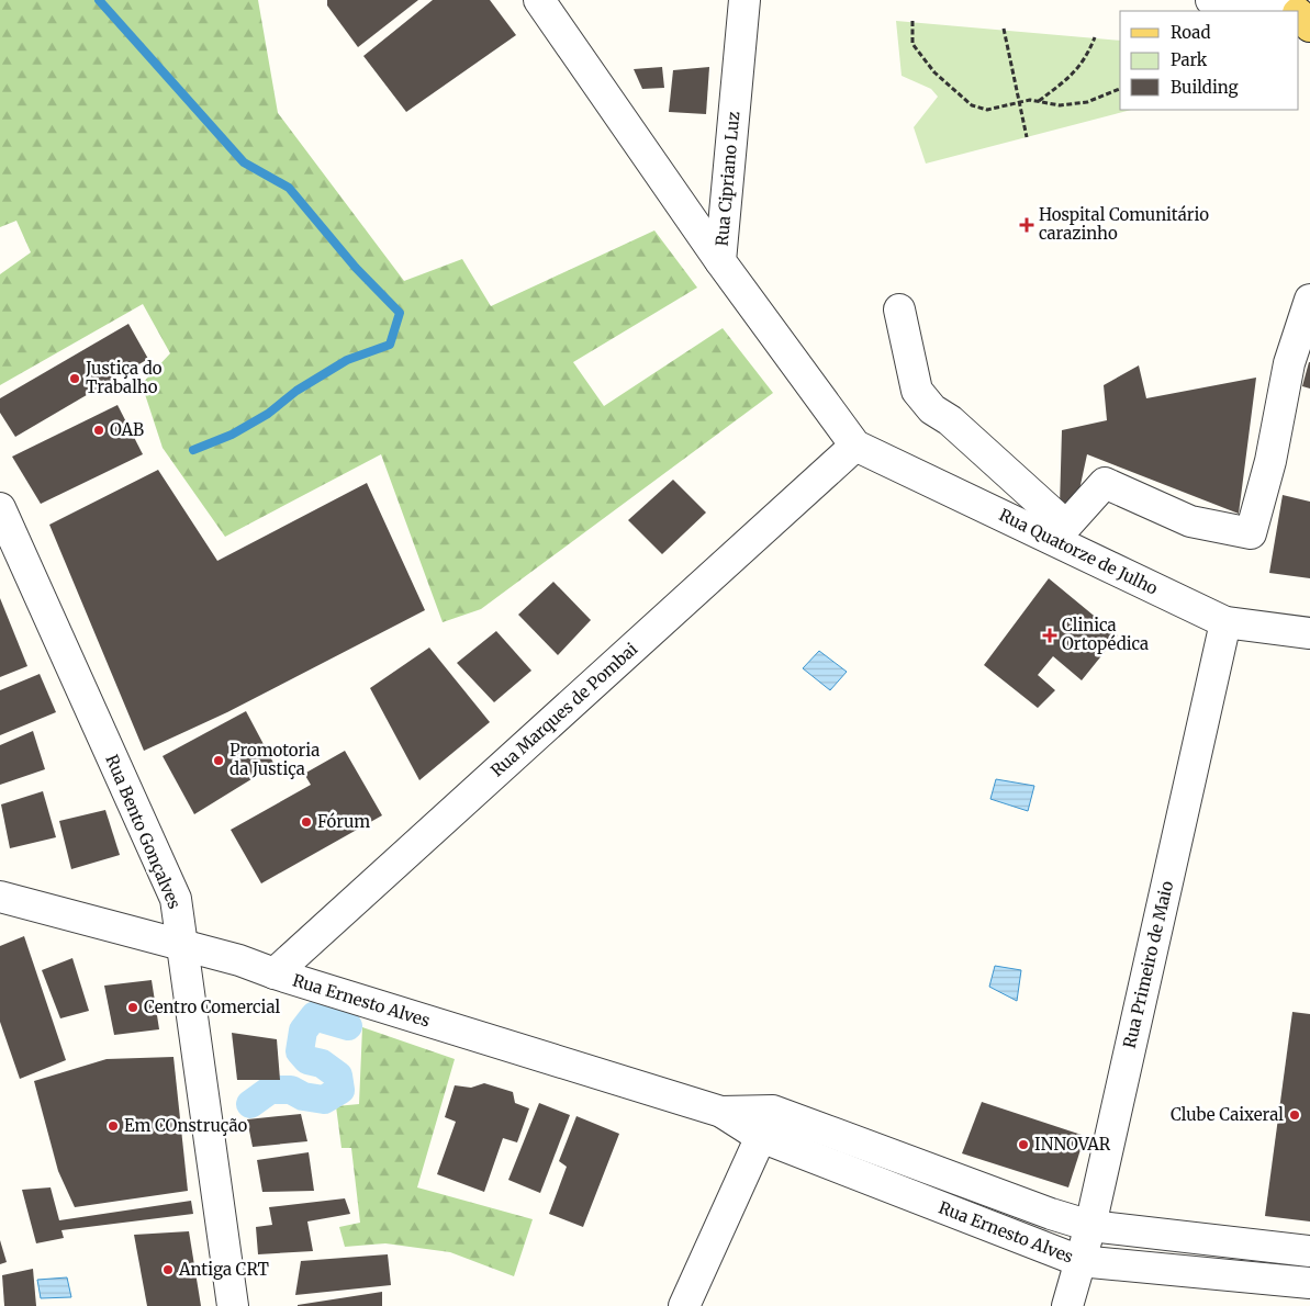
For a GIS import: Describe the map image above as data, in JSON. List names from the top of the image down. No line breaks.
{"streets":{"street":["Rua Cipriano Luz","Rua Quatorze de Julho","Rua Marques de Pombai","Rua Bento Gonçalves","Rua Primeiro de Maio","Rua Ernesto Alves"]},"crossings":[["Rua Cipriano Luz","Rua Quatorze de Julho"],["Rua Cipriano Luz","Rua Marques de Pombai"],["Rua Quatorze de Julho","Rua Marques de Pombai"],["Rua Quatorze de Julho","Rua Primeiro de Maio"],["Rua Marques de Pombai","Rua Ernesto Alves"],["Rua Bento Gonçalves","Rua Ernesto Alves"],["Rua Primeiro de Maio","Rua Ernesto Alves"]],"places":{"health":["Hospital Comunitário carazinho","Clinica Ortopédica"],"other":["Justiça do Trabalho","OAB","Promotoria da Justiça","Fórum","Centro Comercial","Clube Caixeral","Em COnstrução","INNOVAR","Antiga CRT"]},"legend":["Road","Park","Building"]}
